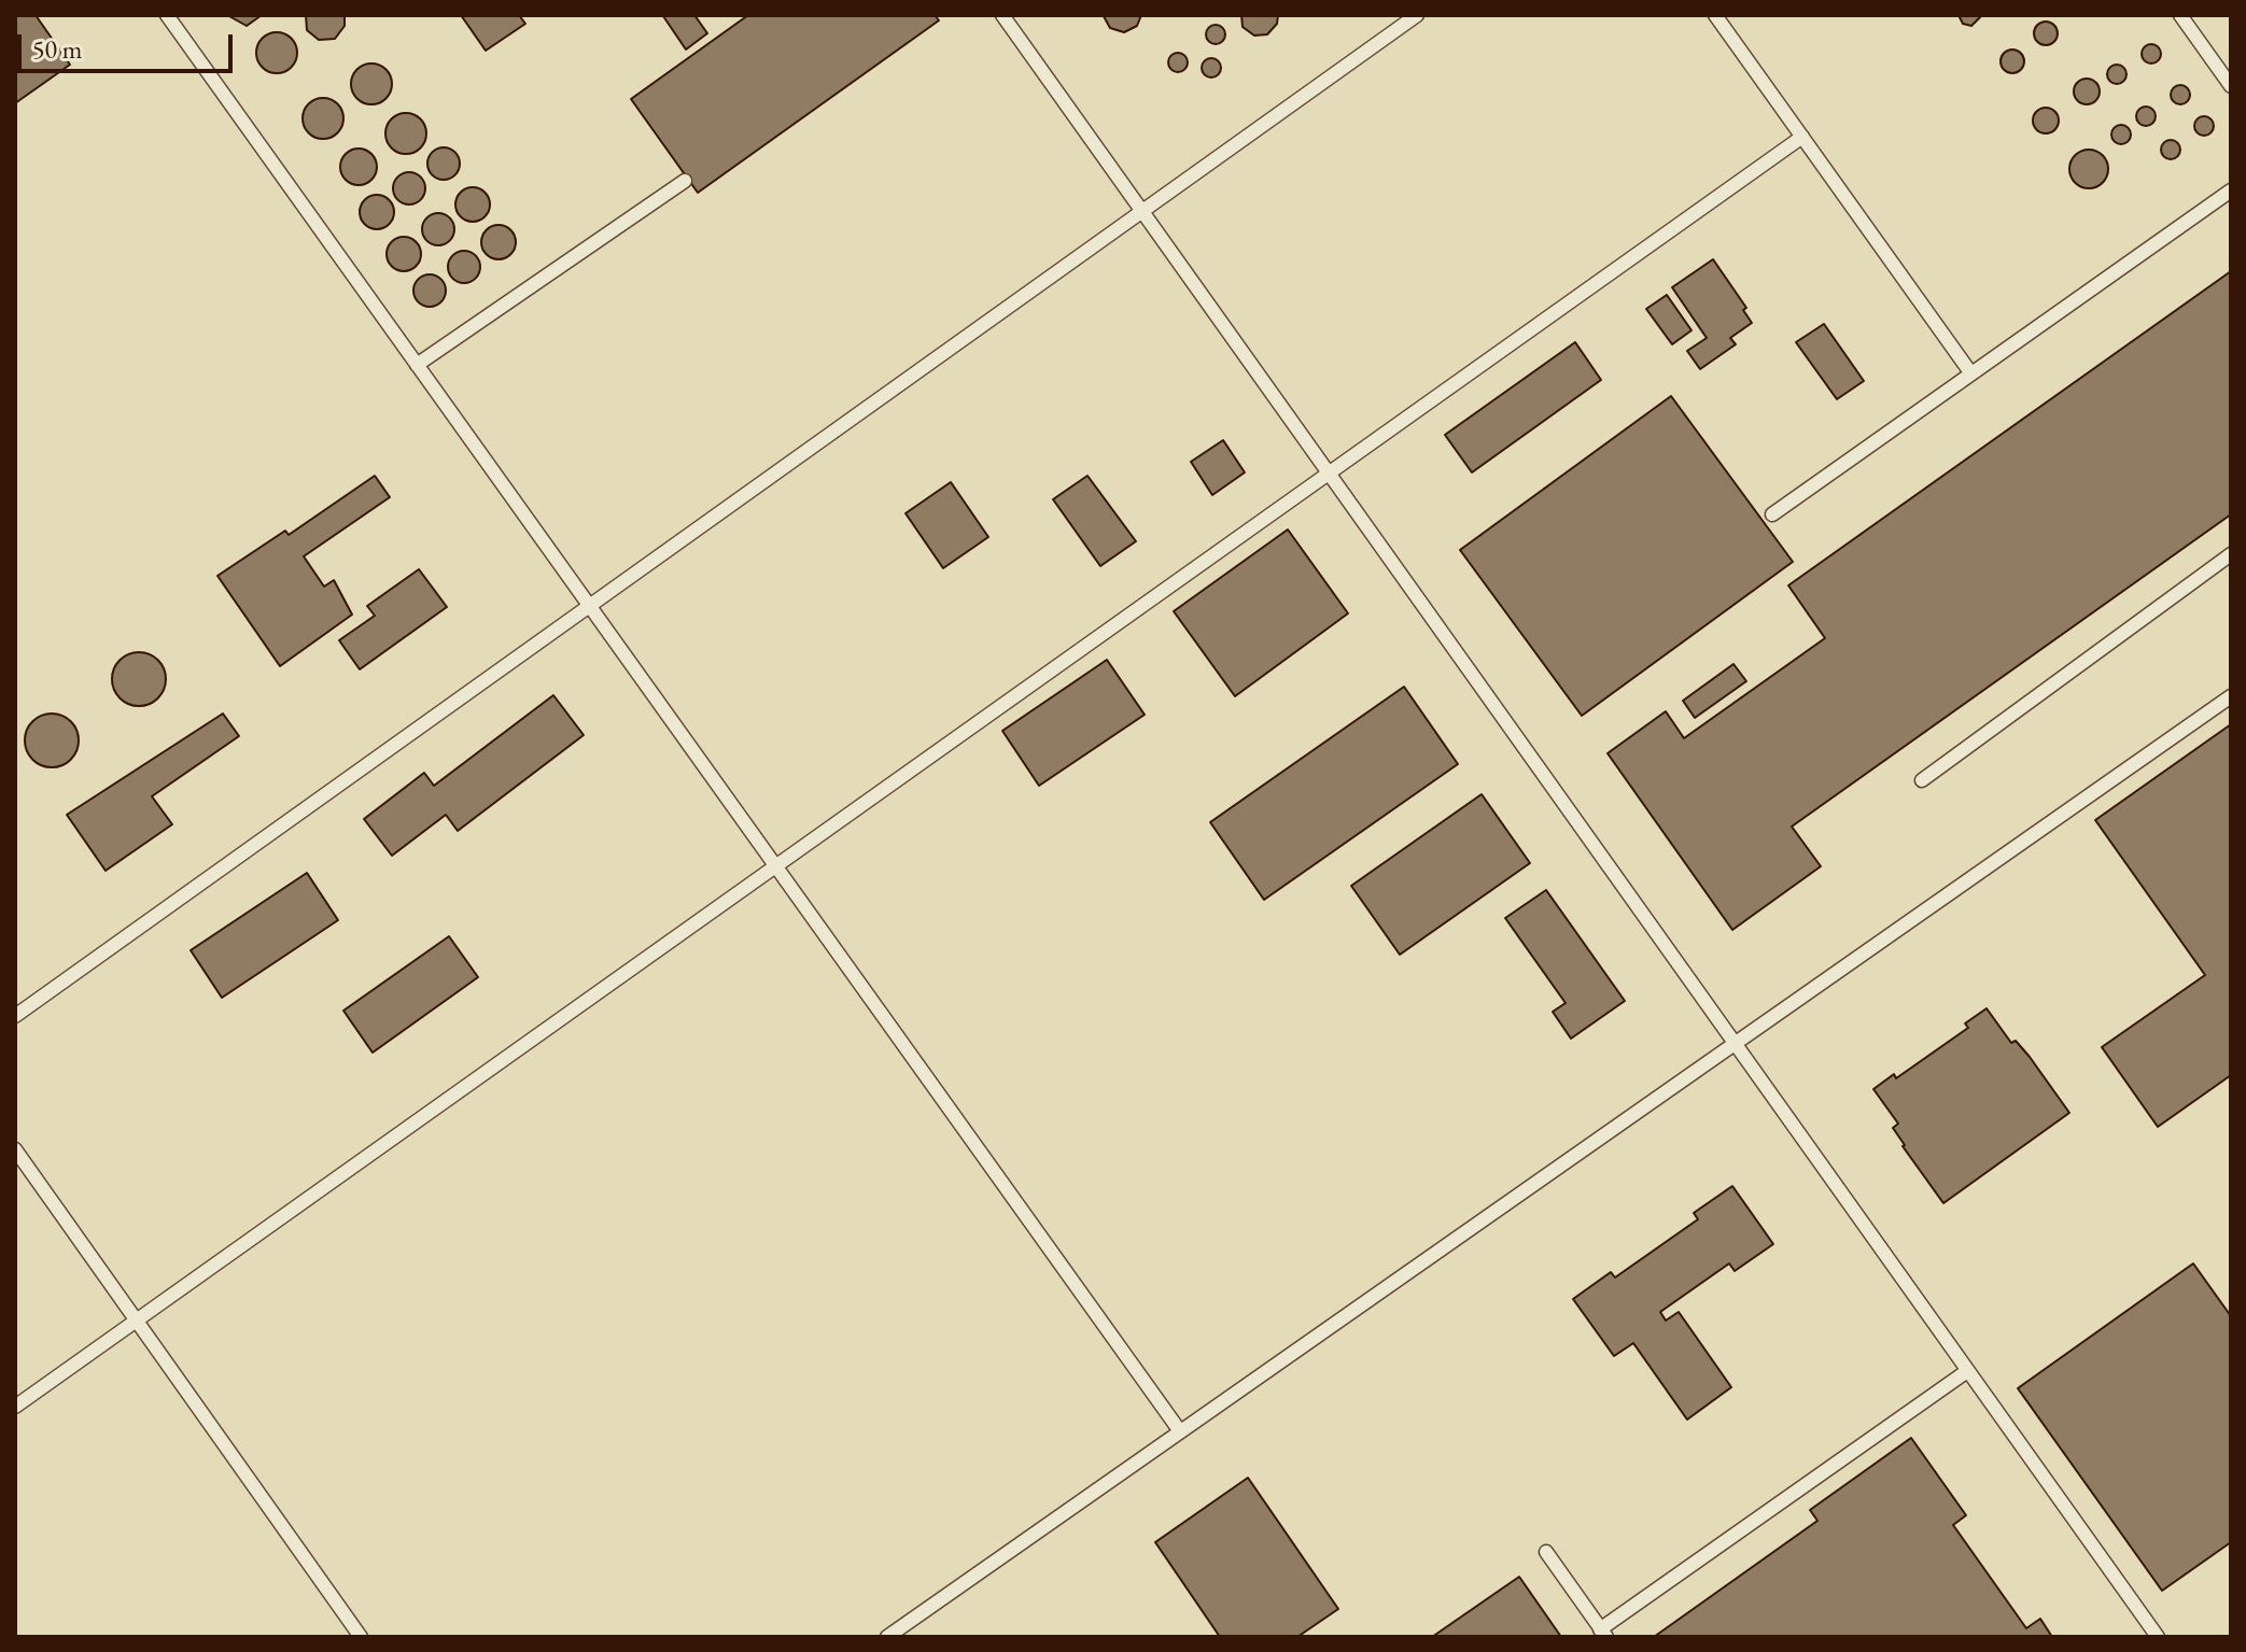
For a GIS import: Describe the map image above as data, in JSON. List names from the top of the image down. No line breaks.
{"scale_bar":"50 m"}
